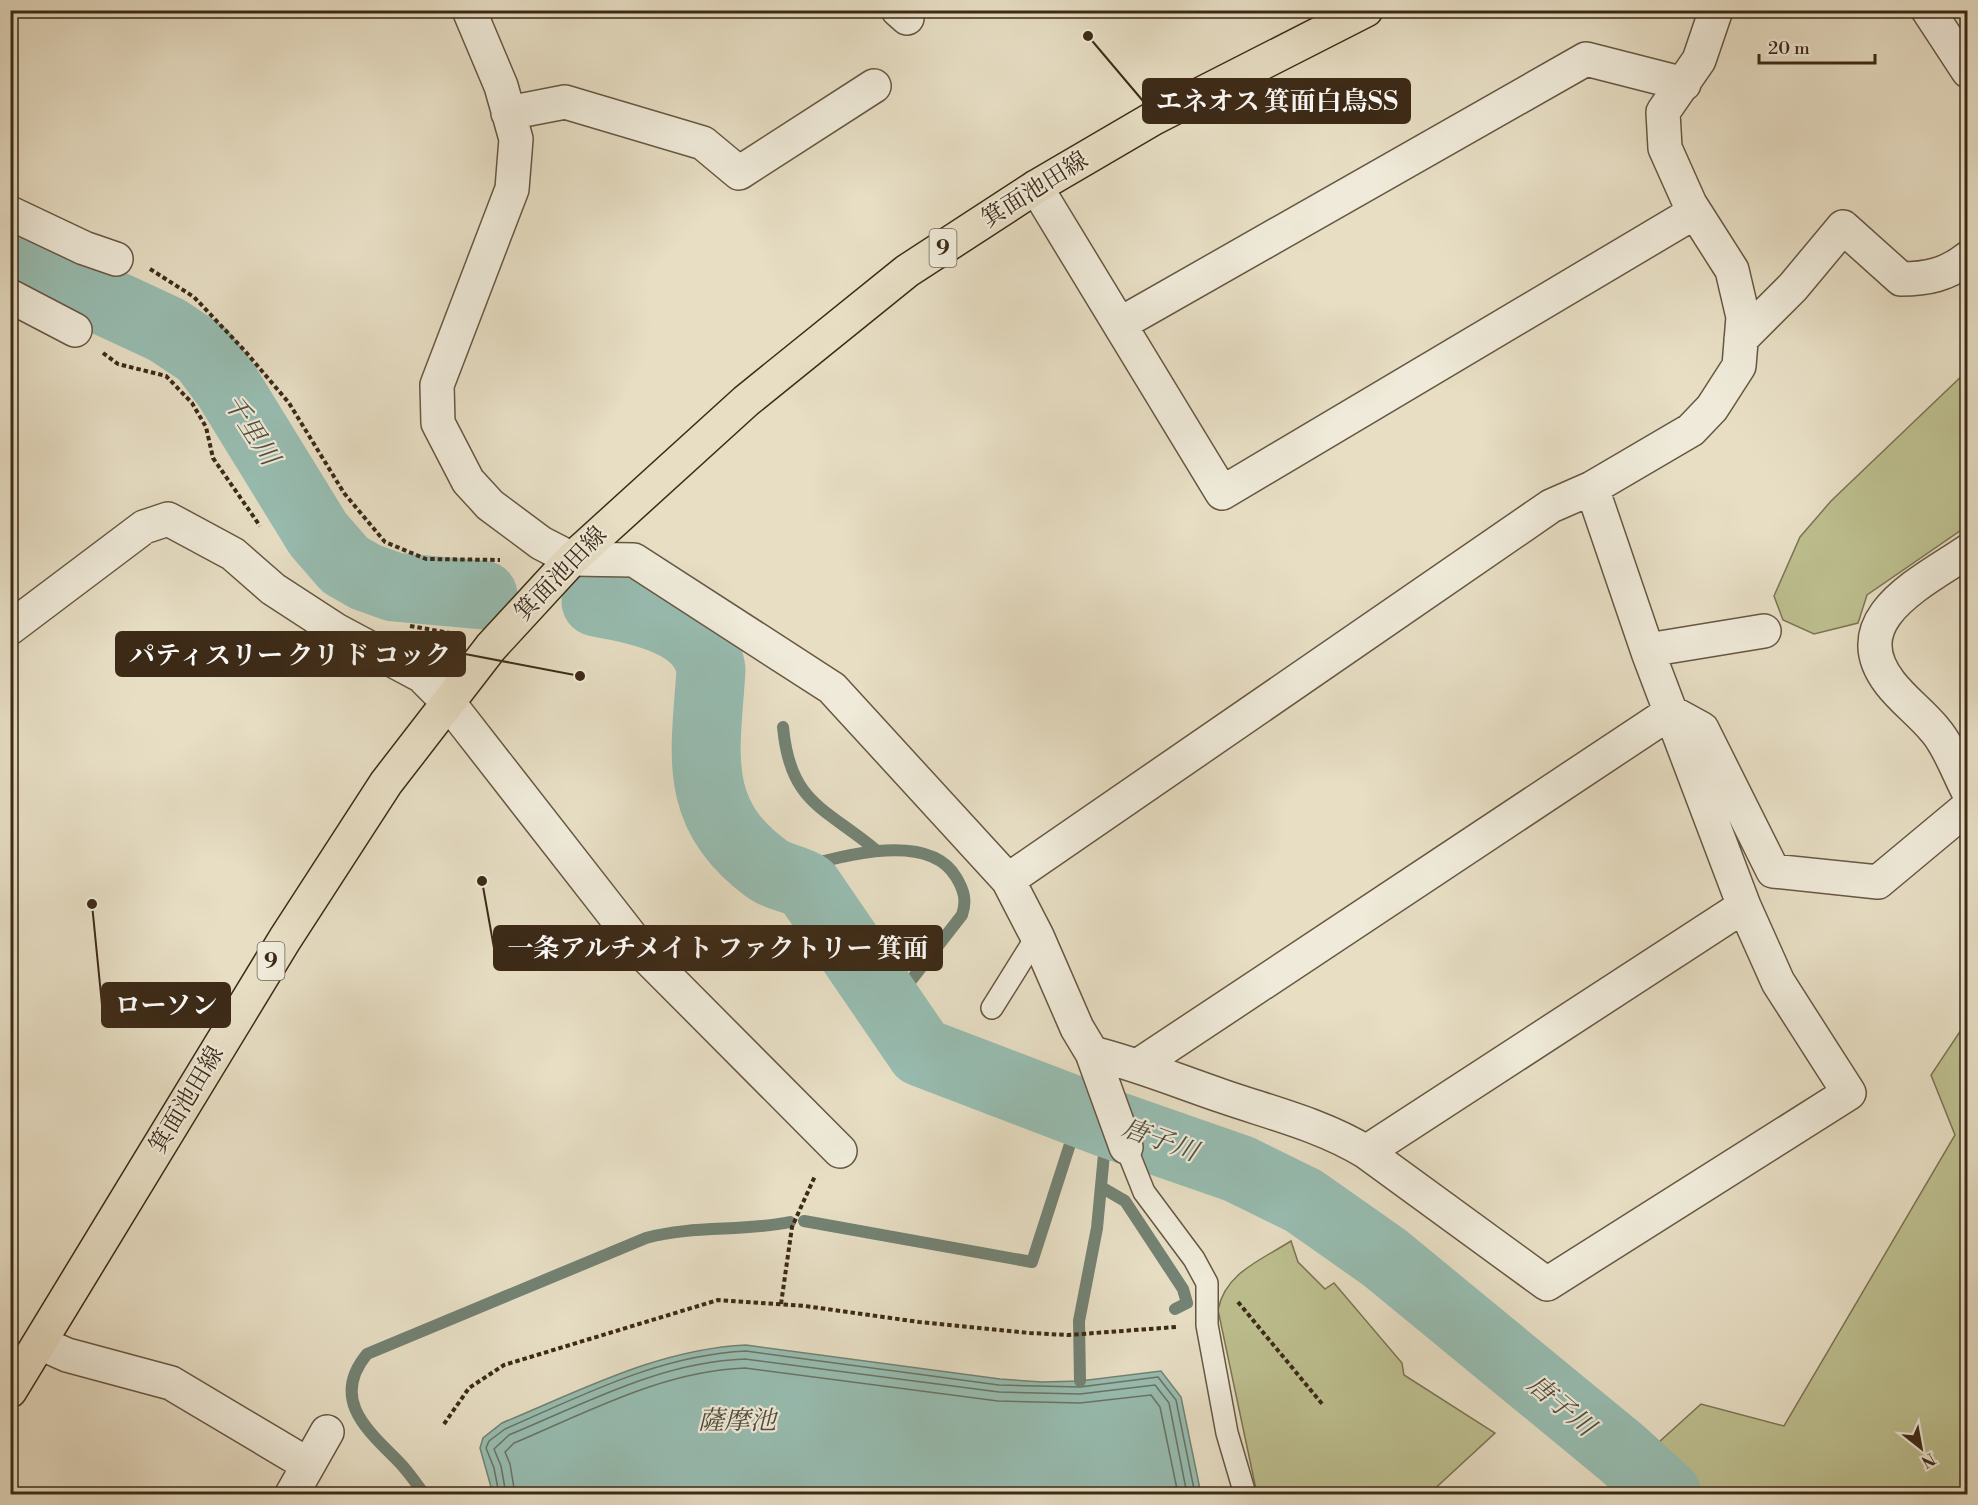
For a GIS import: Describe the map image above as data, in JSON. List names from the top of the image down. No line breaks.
{"streets":{"main road":["箕面池田線","9"]},"water":["千里川","唐子川","薩摩池"],"places":["エネオス 箕面白鳥SS","パティスリー クリ ド コック","一条アルチメイト ファクトリー 箕面","ローソン"],"scale_bar":"20 m","north":"bottom right"}
